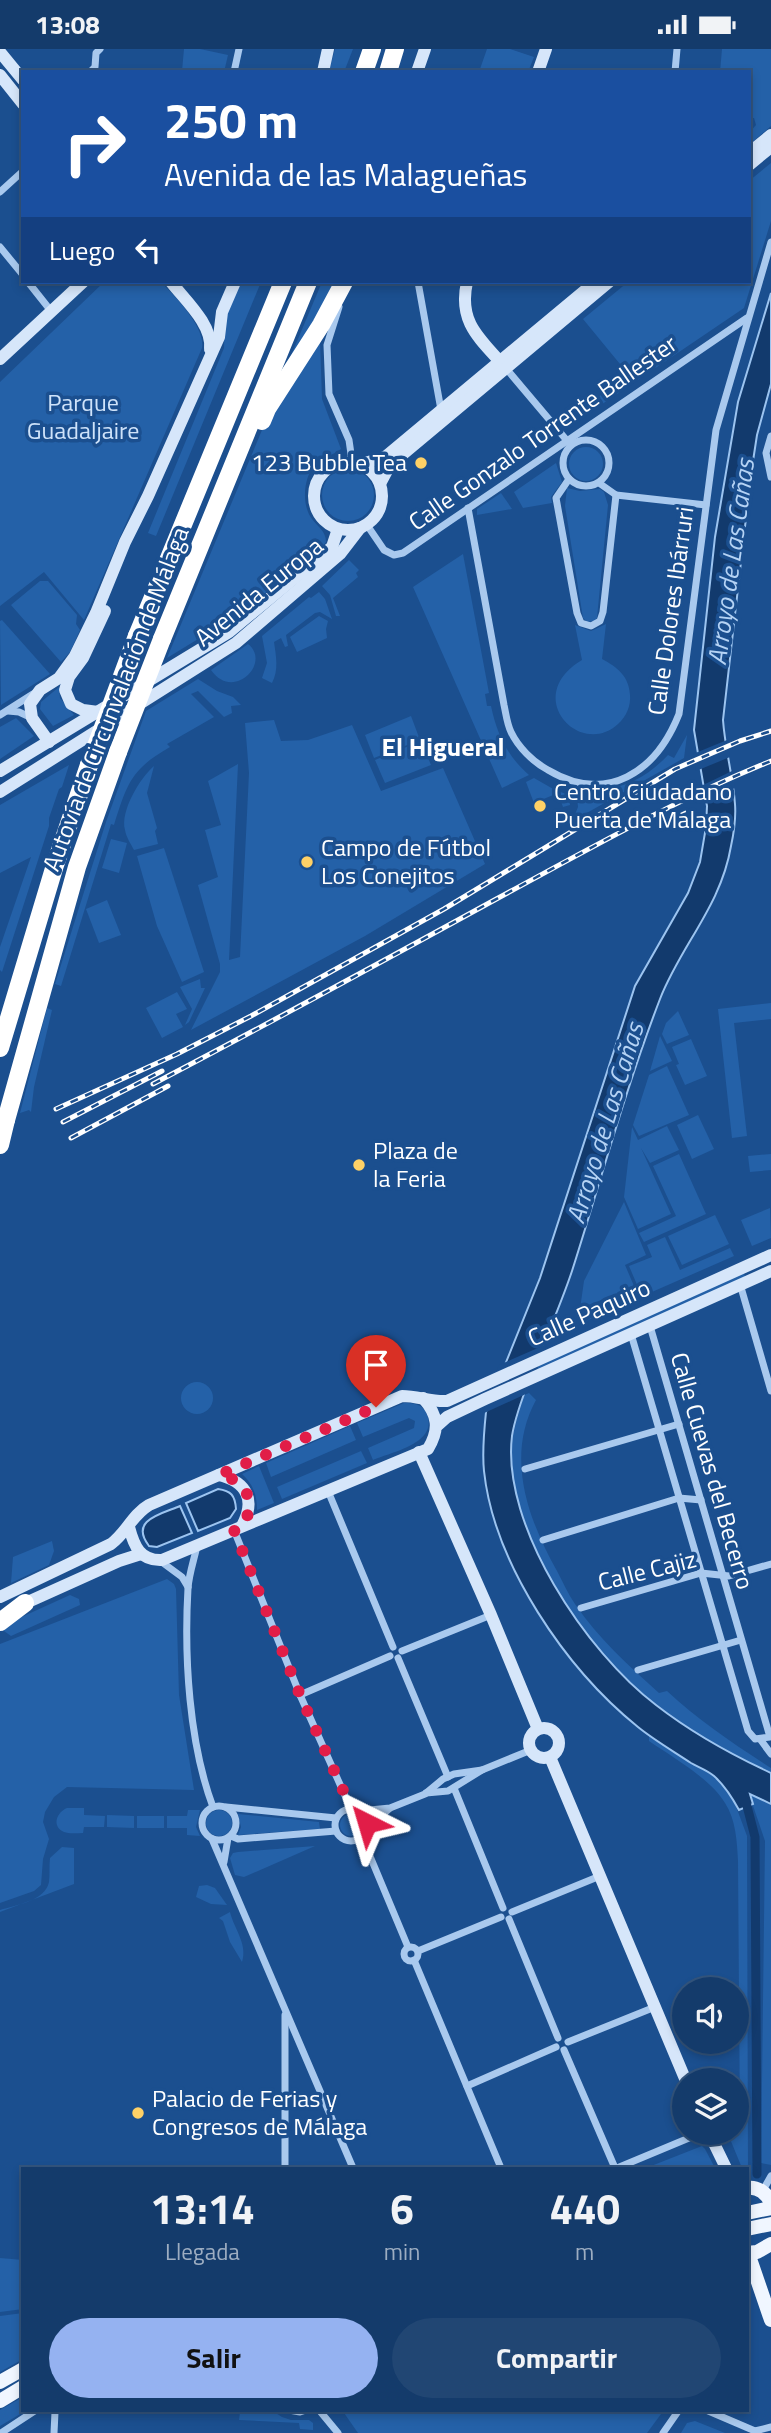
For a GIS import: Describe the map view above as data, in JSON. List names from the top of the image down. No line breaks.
{"streets":{"highway":["Autovía de Circunvalación de Málaga"],"main road":["Avenida Europa","Calle Paquiro"],"street":["Calle Gonzalo Torrente Ballester","Calle Dolores Ibárruri","Calle Cuevas del Becerro","Calle Cajiz"]},"crossings":[["Calle Gonzalo Torrente Ballester","Avenida Europa"],["Calle Gonzalo Torrente Ballester","Calle Dolores Ibárruri"],["Calle Paquiro","Calle Cuevas del Becerro"],["Calle Cuevas del Becerro","Calle Cajiz"]],"districts":["El Higueral"],"water":["Arroyo de Las Cañas"],"parks":["Parque Guadaljaire"],"places":["123 Bubble Tea","Centro Ciudadano Puerta de Málaga","Campo de Fútbol Los Conejitos","Plaza de la Feria","Palacio de Ferias y Congresos de Málaga"],"page":{"status":"13:08","turn":["250 m","Avenida de las Malagueñas"],"then":"Luego","eta":["13:14","Llegada","6","min","440","m"],"buttons":["Salir","Compartir"]}}
